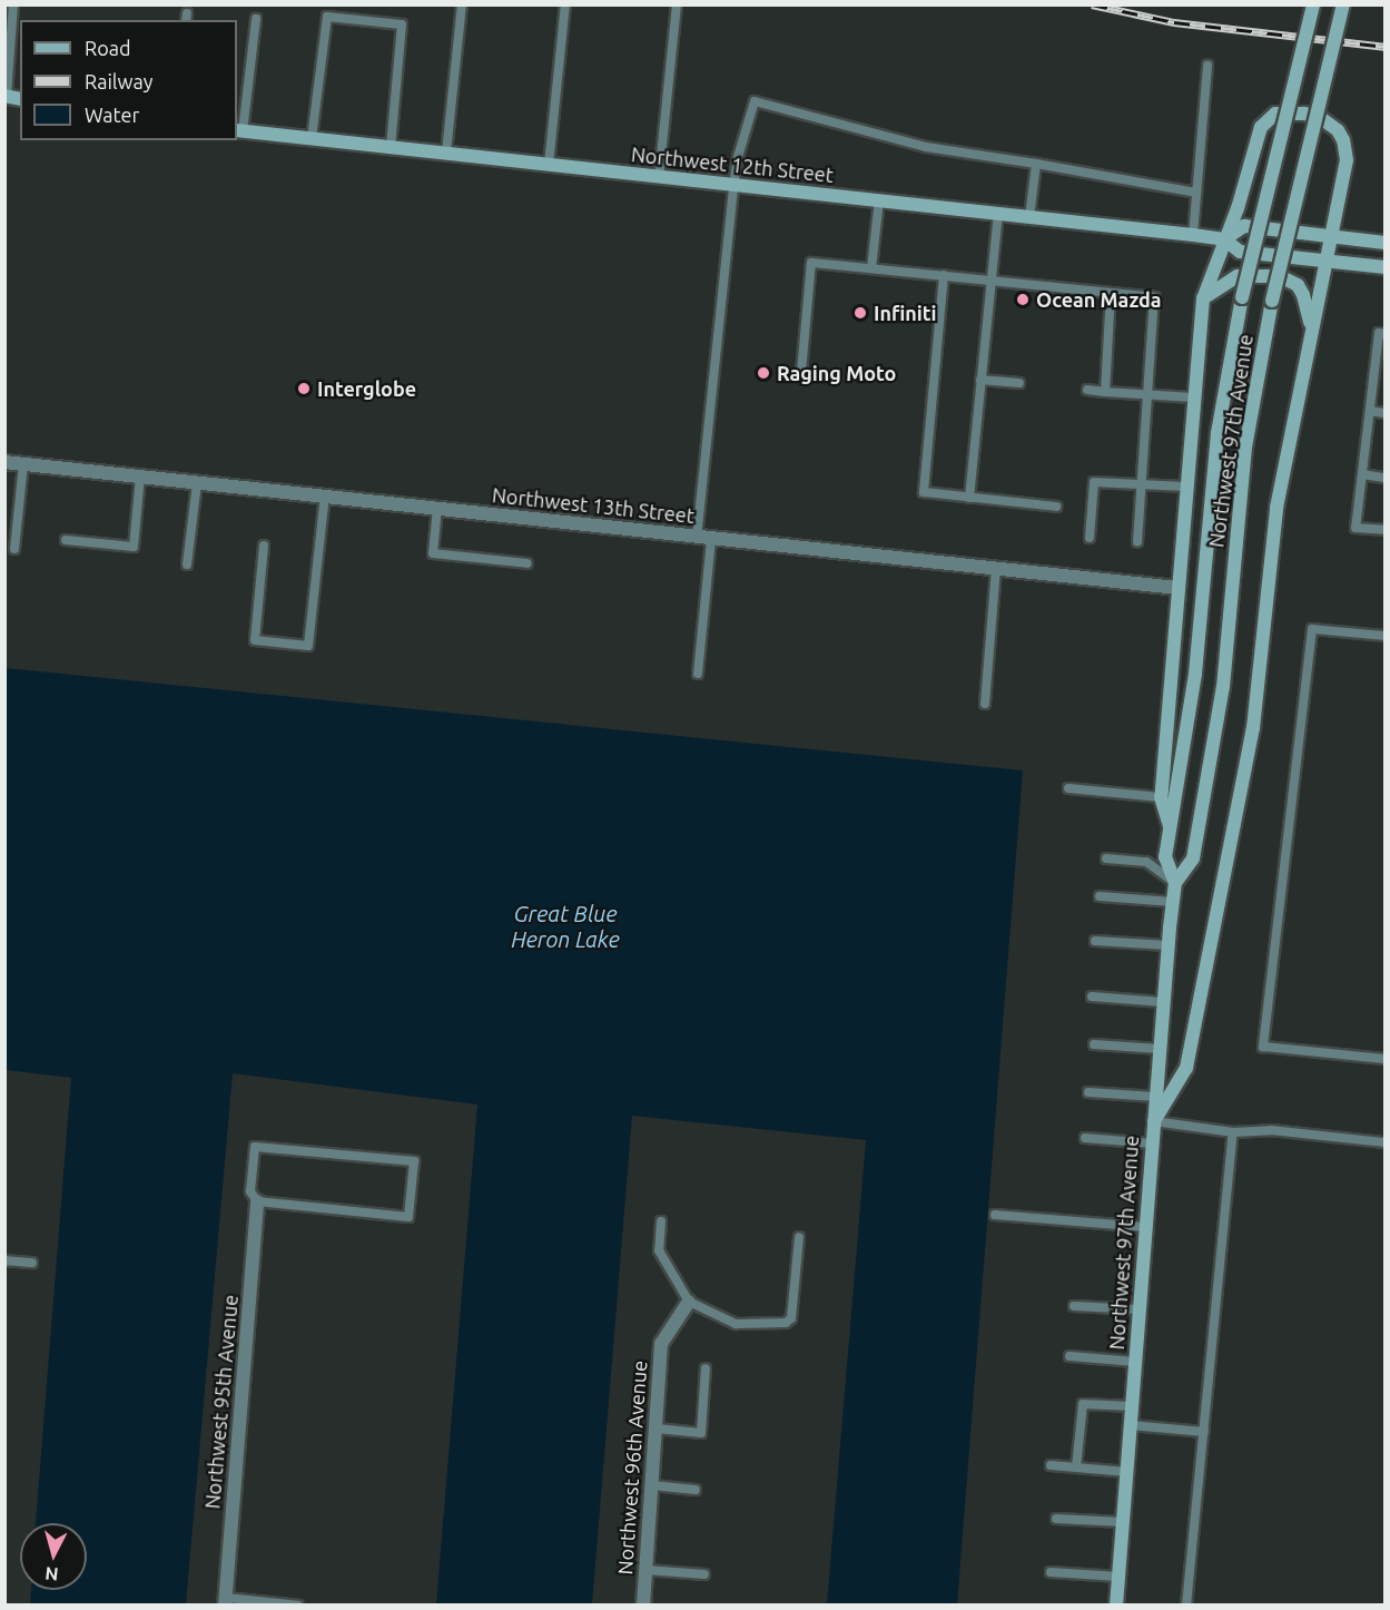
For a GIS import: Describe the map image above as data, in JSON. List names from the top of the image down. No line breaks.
{"streets":{"street":["Northwest 12th Street","Northwest 97th Avenue","Northwest 13th Street","Northwest 95th Avenue","Northwest 96th Avenue"]},"water":["Great Blue Heron Lake"],"places":["Ocean Mazda","Infiniti","Raging Moto","Interglobe"],"legend":["Road","Railway","Water"],"north":"bottom"}
